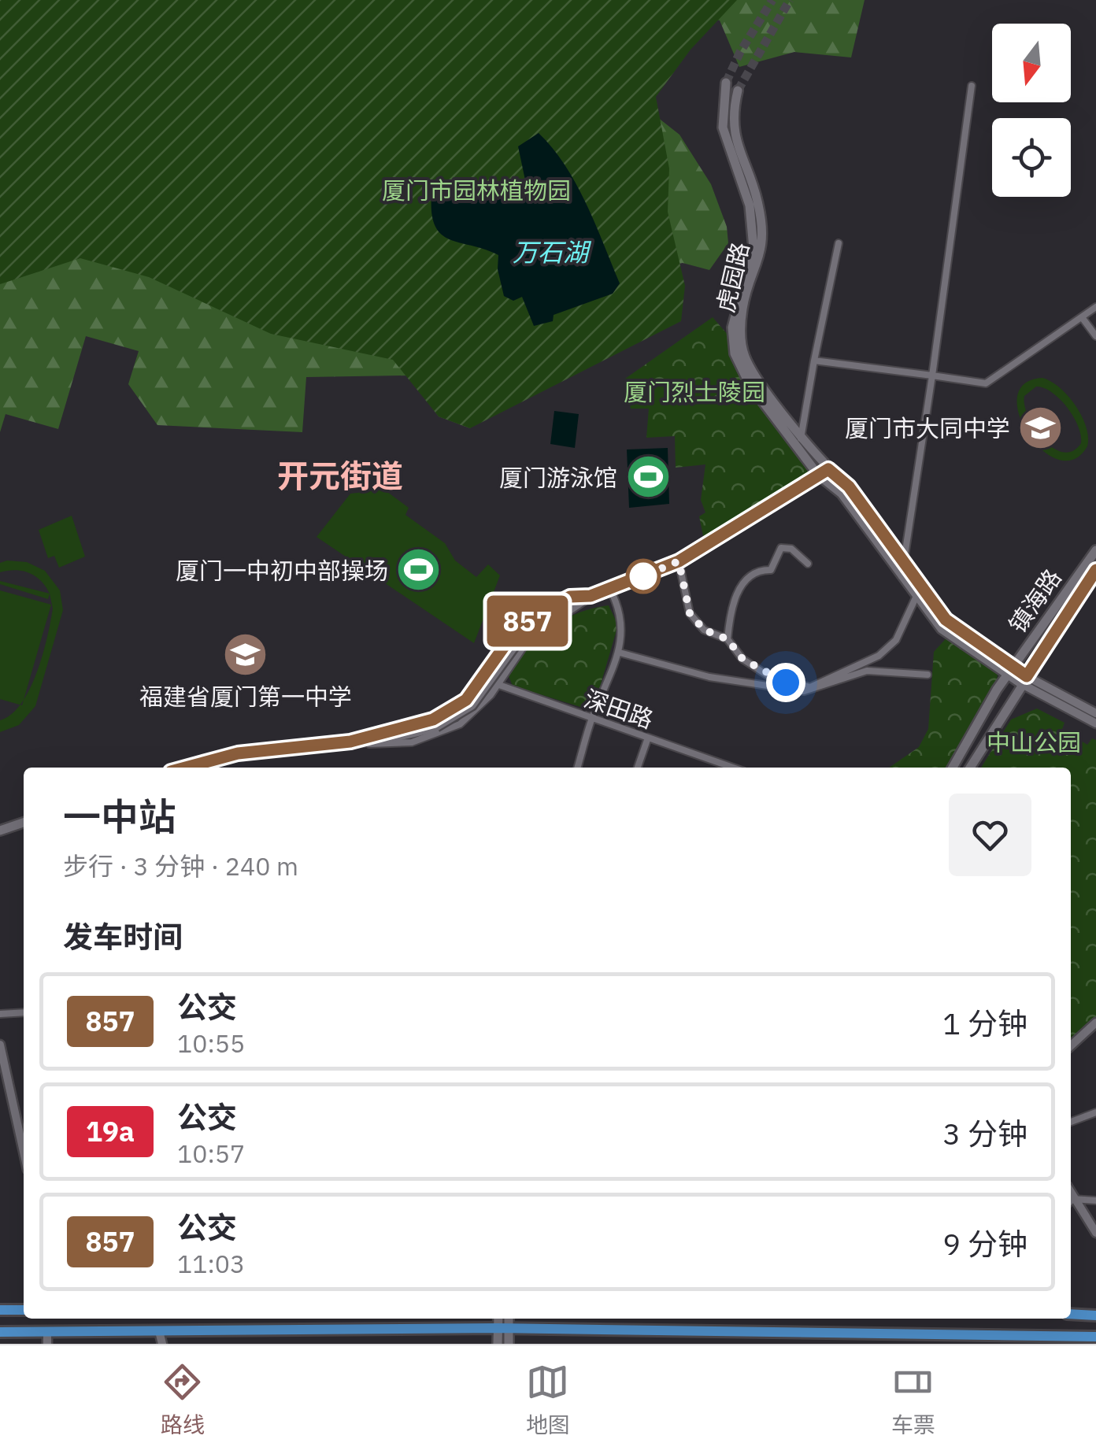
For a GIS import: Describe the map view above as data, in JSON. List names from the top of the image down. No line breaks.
{"streets":{"main road":["虎园路","镇海路"],"street":["深田路"]},"crossings":[["虎园路","镇海路"]],"districts":["开元街道"],"water":["万石湖"],"parks":["厦门市园林植物园","厦门烈士陵园","中山公园"],"places":{"school or university":["厦门市大同中学","福建省厦门第一中学"],"sports":["厦门游泳馆","厦门一中初中部操场"]},"lines":["bus line 857"],"north":"bottom","page":{"on_map":"857","heading":[["一中站","步行 · 3 分钟 · 240 m"],"发车时间"],"list":[{"mark":"857","name":"公交","note":"10:55","value":"1 分钟"},{"mark":"19a","name":"公交","note":"10:57","value":"3 分钟"},{"mark":"857","name":"公交","note":"11:03","value":"9 分钟"}],"tabs":["路线","地图","车票"]}}
